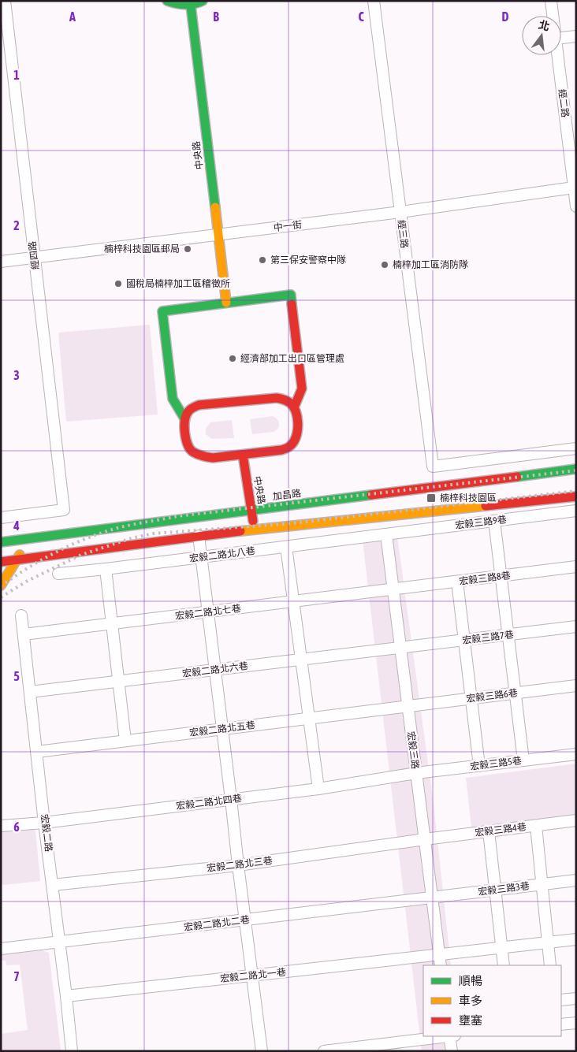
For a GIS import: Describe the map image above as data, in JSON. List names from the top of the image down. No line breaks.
{"streets":{"street":["經二路","中央路","中一街","經三路","經四路","加昌路","宏毅三路9巷","宏毅二路北八巷","宏毅三路8巷","宏毅二路北七巷","宏毅三路7巷","宏毅二路北六巷","宏毅三路6巷","宏毅二路北五巷","宏毅三路","宏毅三路5巷","宏毅二路北四巷","宏毅三路4巷","宏毅二路","宏毅二路北三巷","宏毅三路3巷","宏毅二路北二巷","宏毅二路北一巷"]},"crossings":[["經二路","中一街"],["中央路","中一街"],["中央路","加昌路"],["中一街","經三路"],["中一街","經四路"],["宏毅三路9巷","宏毅二路北八巷"],["宏毅三路9巷","宏毅三路"],["宏毅二路北八巷","宏毅三路"],["宏毅三路8巷","宏毅二路北七巷"],["宏毅三路8巷","宏毅三路"],["宏毅二路北七巷","宏毅三路"],["宏毅二路北七巷","宏毅二路"],["宏毅三路7巷","宏毅二路北六巷"],["宏毅三路7巷","宏毅三路"],["宏毅二路北六巷","宏毅三路"],["宏毅二路北六巷","宏毅二路"],["宏毅三路6巷","宏毅二路北五巷"],["宏毅三路6巷","宏毅三路"],["宏毅二路北五巷","宏毅三路"],["宏毅二路北五巷","宏毅二路"],["宏毅三路","宏毅三路5巷"],["宏毅三路","宏毅二路北四巷"],["宏毅三路","宏毅三路4巷"],["宏毅三路","宏毅二路北三巷"],["宏毅三路","宏毅三路3巷"],["宏毅三路","宏毅二路北二巷"],["宏毅三路","宏毅二路北一巷"],["宏毅三路5巷","宏毅二路北四巷"],["宏毅二路北四巷","宏毅二路"],["宏毅三路4巷","宏毅二路北三巷"],["宏毅二路","宏毅二路北三巷"],["宏毅二路","宏毅二路北二巷"],["宏毅二路","宏毅二路北一巷"],["宏毅三路3巷","宏毅二路北二巷"]],"places":{"other":["楠梓科技園區郵局","第三保安警察中隊","楠梓加工區消防隊","國稅局楠梓加工區稽徵所","經濟部加工出口區管理處"],"transit":["楠梓科技園區"]},"legend":["順暢","車多","壅塞"],"north":"top","grid":{"columns":["A","B","C","D"],"rows":["1","2","3","4","5","6","7"]}}
